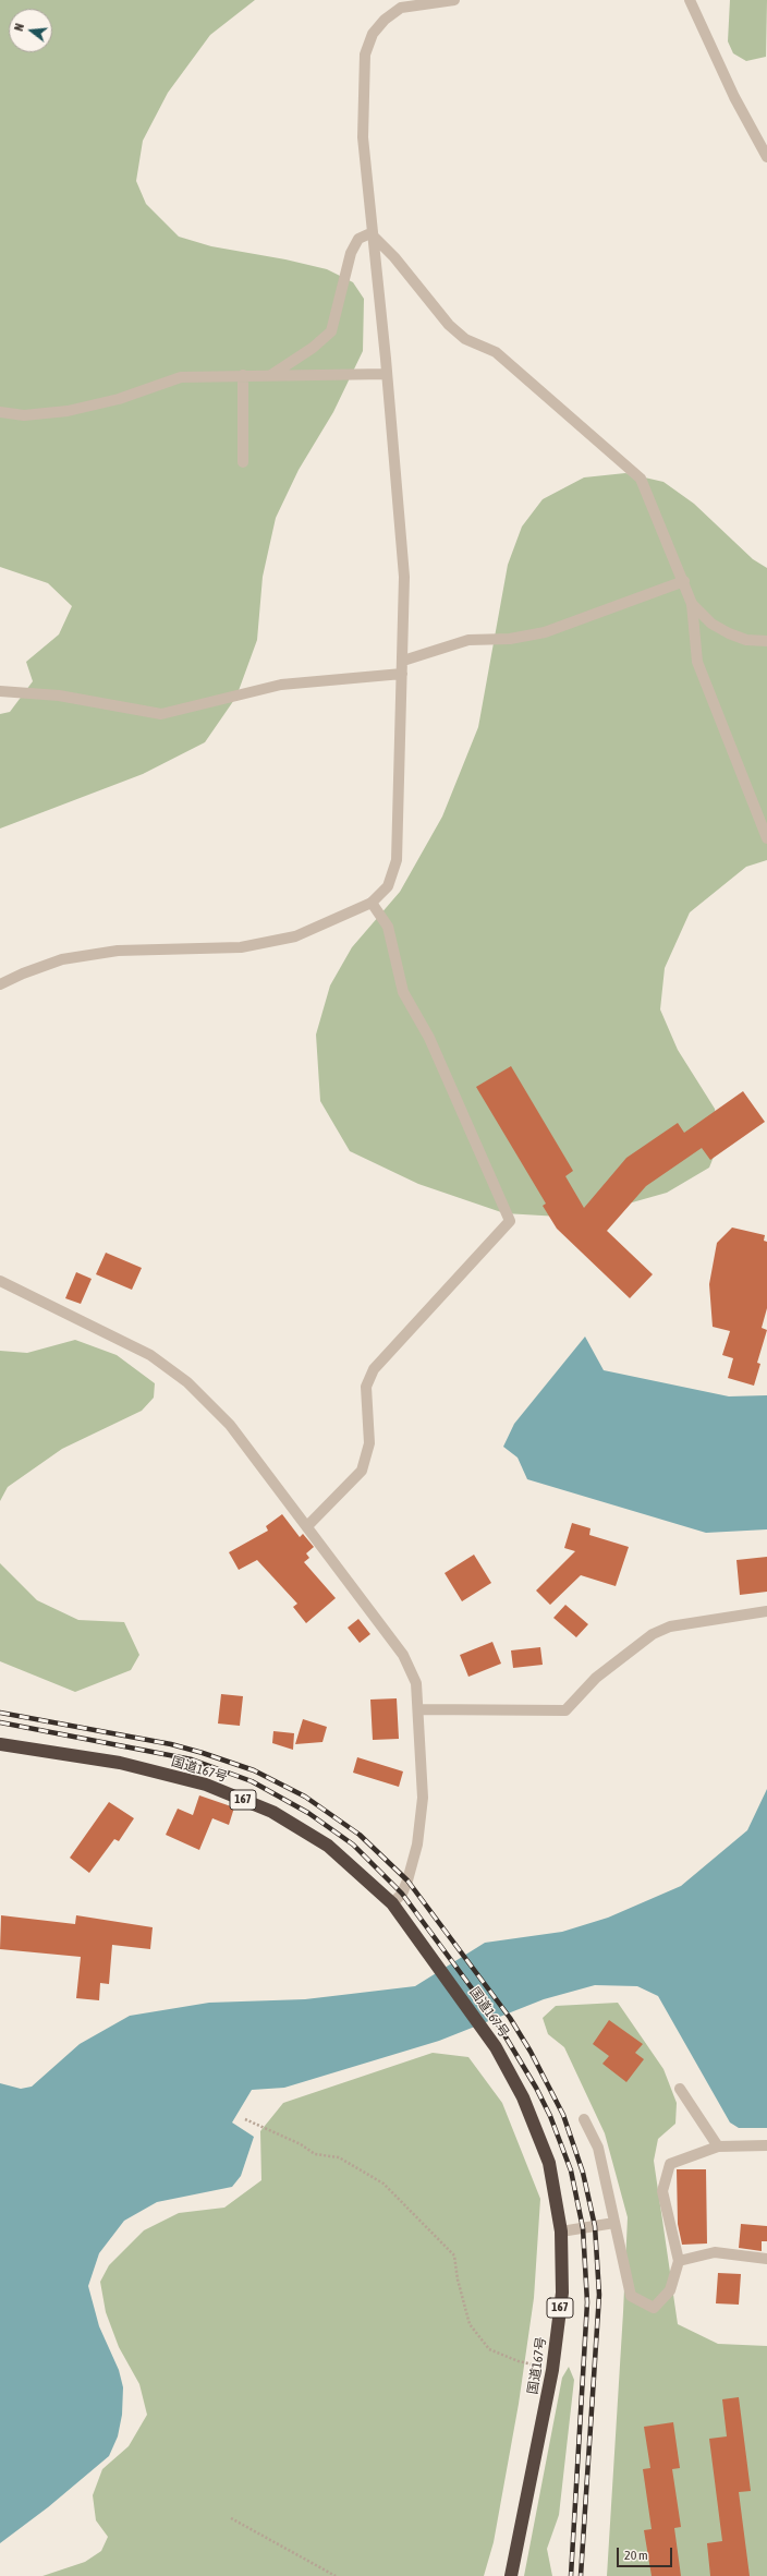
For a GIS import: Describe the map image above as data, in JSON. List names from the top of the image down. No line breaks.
{"streets":{"highway":["国道167号","167"]},"scale_bar":"20 m","north":"left"}
